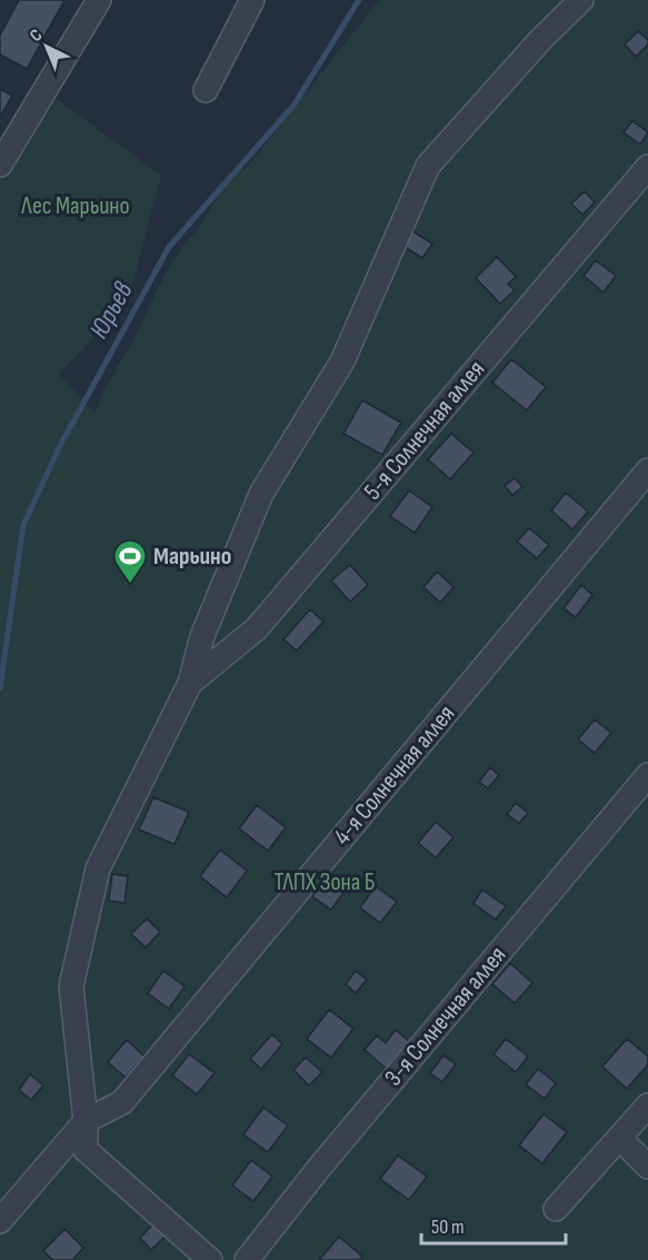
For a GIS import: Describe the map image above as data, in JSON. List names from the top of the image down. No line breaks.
{"streets":{"street":["5-я Солнечная аллея","4-я Солнечная аллея","3-я Солнечная аллея"]},"water":["Юрьев"],"parks":["Лес Марьино","ТЛПХ Зона Б"],"places":{"sports":["Марьино"]},"scale_bar":"50 m","north":"top left"}
